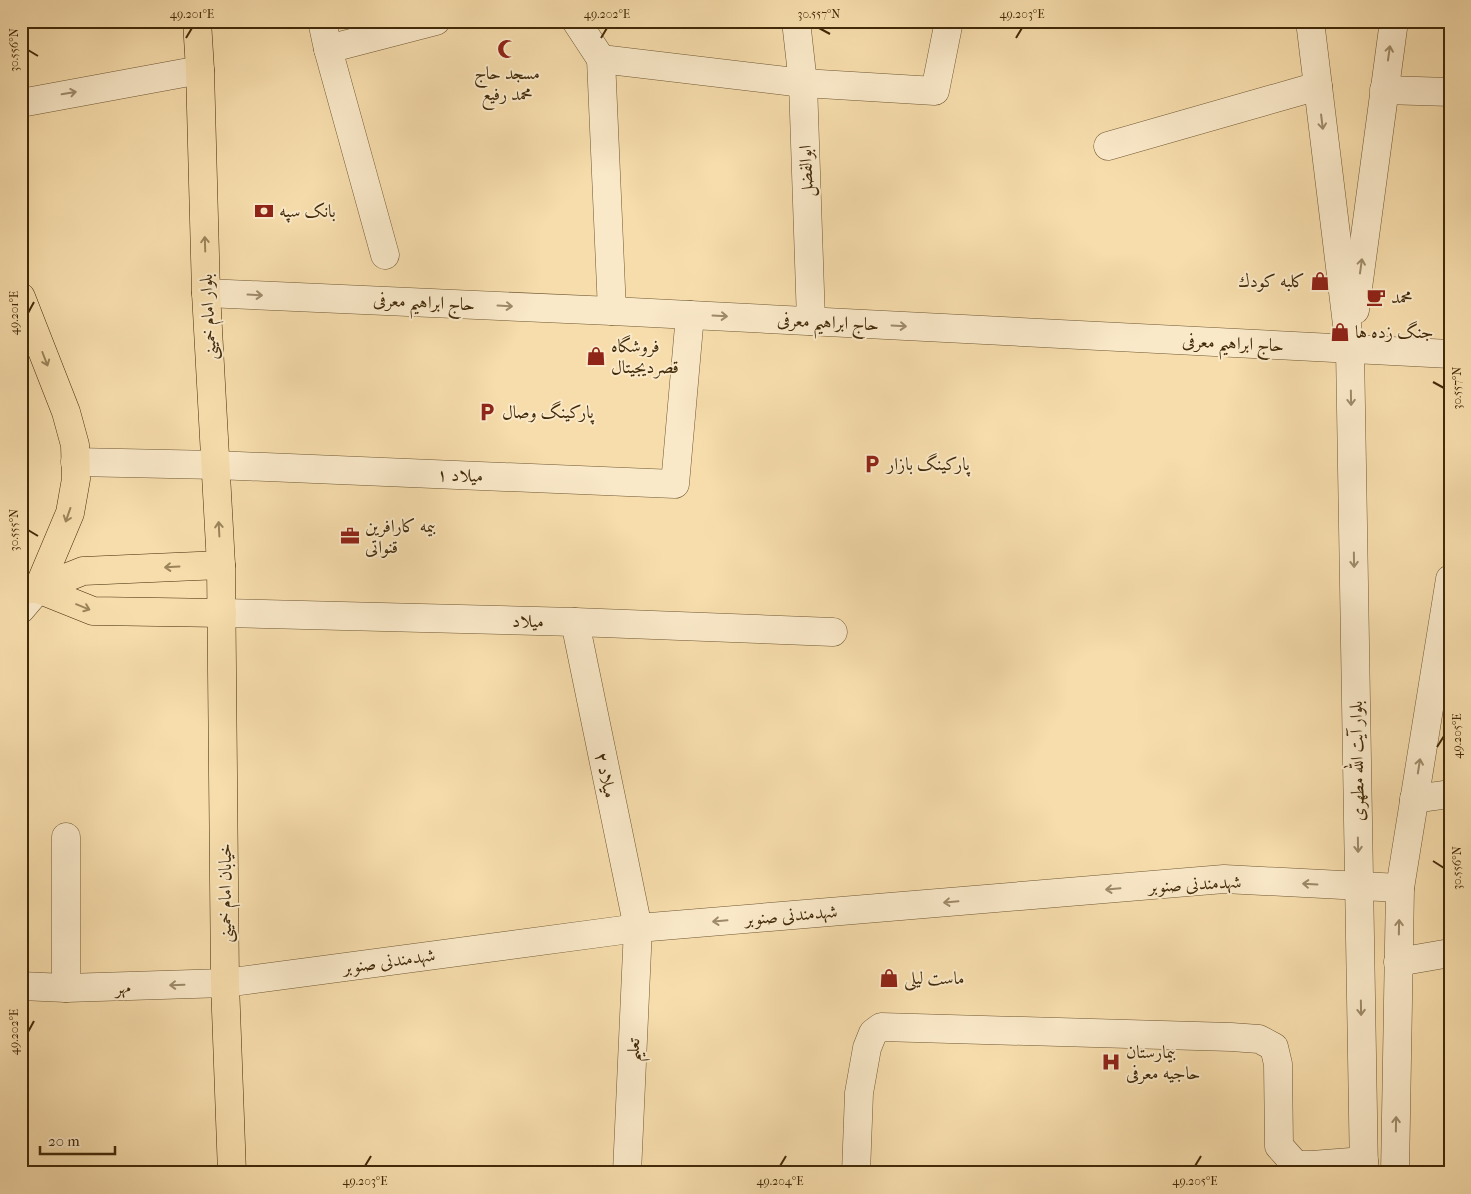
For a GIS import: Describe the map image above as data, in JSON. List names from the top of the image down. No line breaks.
{"streets":{"main road":["بلوار امام خمینی","خیابان امام خمینی"],"street":["ابوالفضل","حاج ابراهیم معرفی","میلاد ۱","میلاد","بلوار آیت الله مطهری","میلاد ۲","شهدمندنی صنوبر","مهر","تعلیم"]},"crossings":[["ابوالفضل","حاج ابراهیم معرفی"],["حاج ابراهیم معرفی","بلوار امام خمینی"],["حاج ابراهیم معرفی","میلاد ۱"],["حاج ابراهیم معرفی","بلوار آیت الله مطهری"],["بلوار امام خمینی","میلاد ۱"],["بلوار امام خمینی","میلاد"],["بلوار امام خمینی","خیابان امام خمینی"],["میلاد","میلاد ۲"],["میلاد","خیابان امام خمینی"],["بلوار آیت الله مطهری","شهدمندنی صنوبر"],["میلاد ۲","شهدمندنی صنوبر"],["میلاد ۲","تعلیم"],["شهدمندنی صنوبر","خیابان امام خمینی"],["شهدمندنی صنوبر","مهر"],["شهدمندنی صنوبر","تعلیم"],["خیابان امام خمینی","مهر"]],"one_way":["حاج ابراهیم معرفی","شهدمندنی صنوبر","مهر"],"places":{"mosque":["مسجد حاج محمد رفیع"],"bank":["بانک سپه"],"shop":["كلبه كودك","جنگ زده ها","فروشگاه قصردیجیتال","ماست لیلی"],"cafe":["محمد"],"parking":["پارکینگ وصال","پارکینگ بازار"],"office":["بیمه کارافرین قنواتی"],"hospital":["بیمارستان حاجیه معرفی"]},"scale_bar":"20 m","coordinates":["49.201°E","49.202°E","30.557°N","49.203°E","30.556°N","30.555°N","49.205°E","49.204°E"]}
